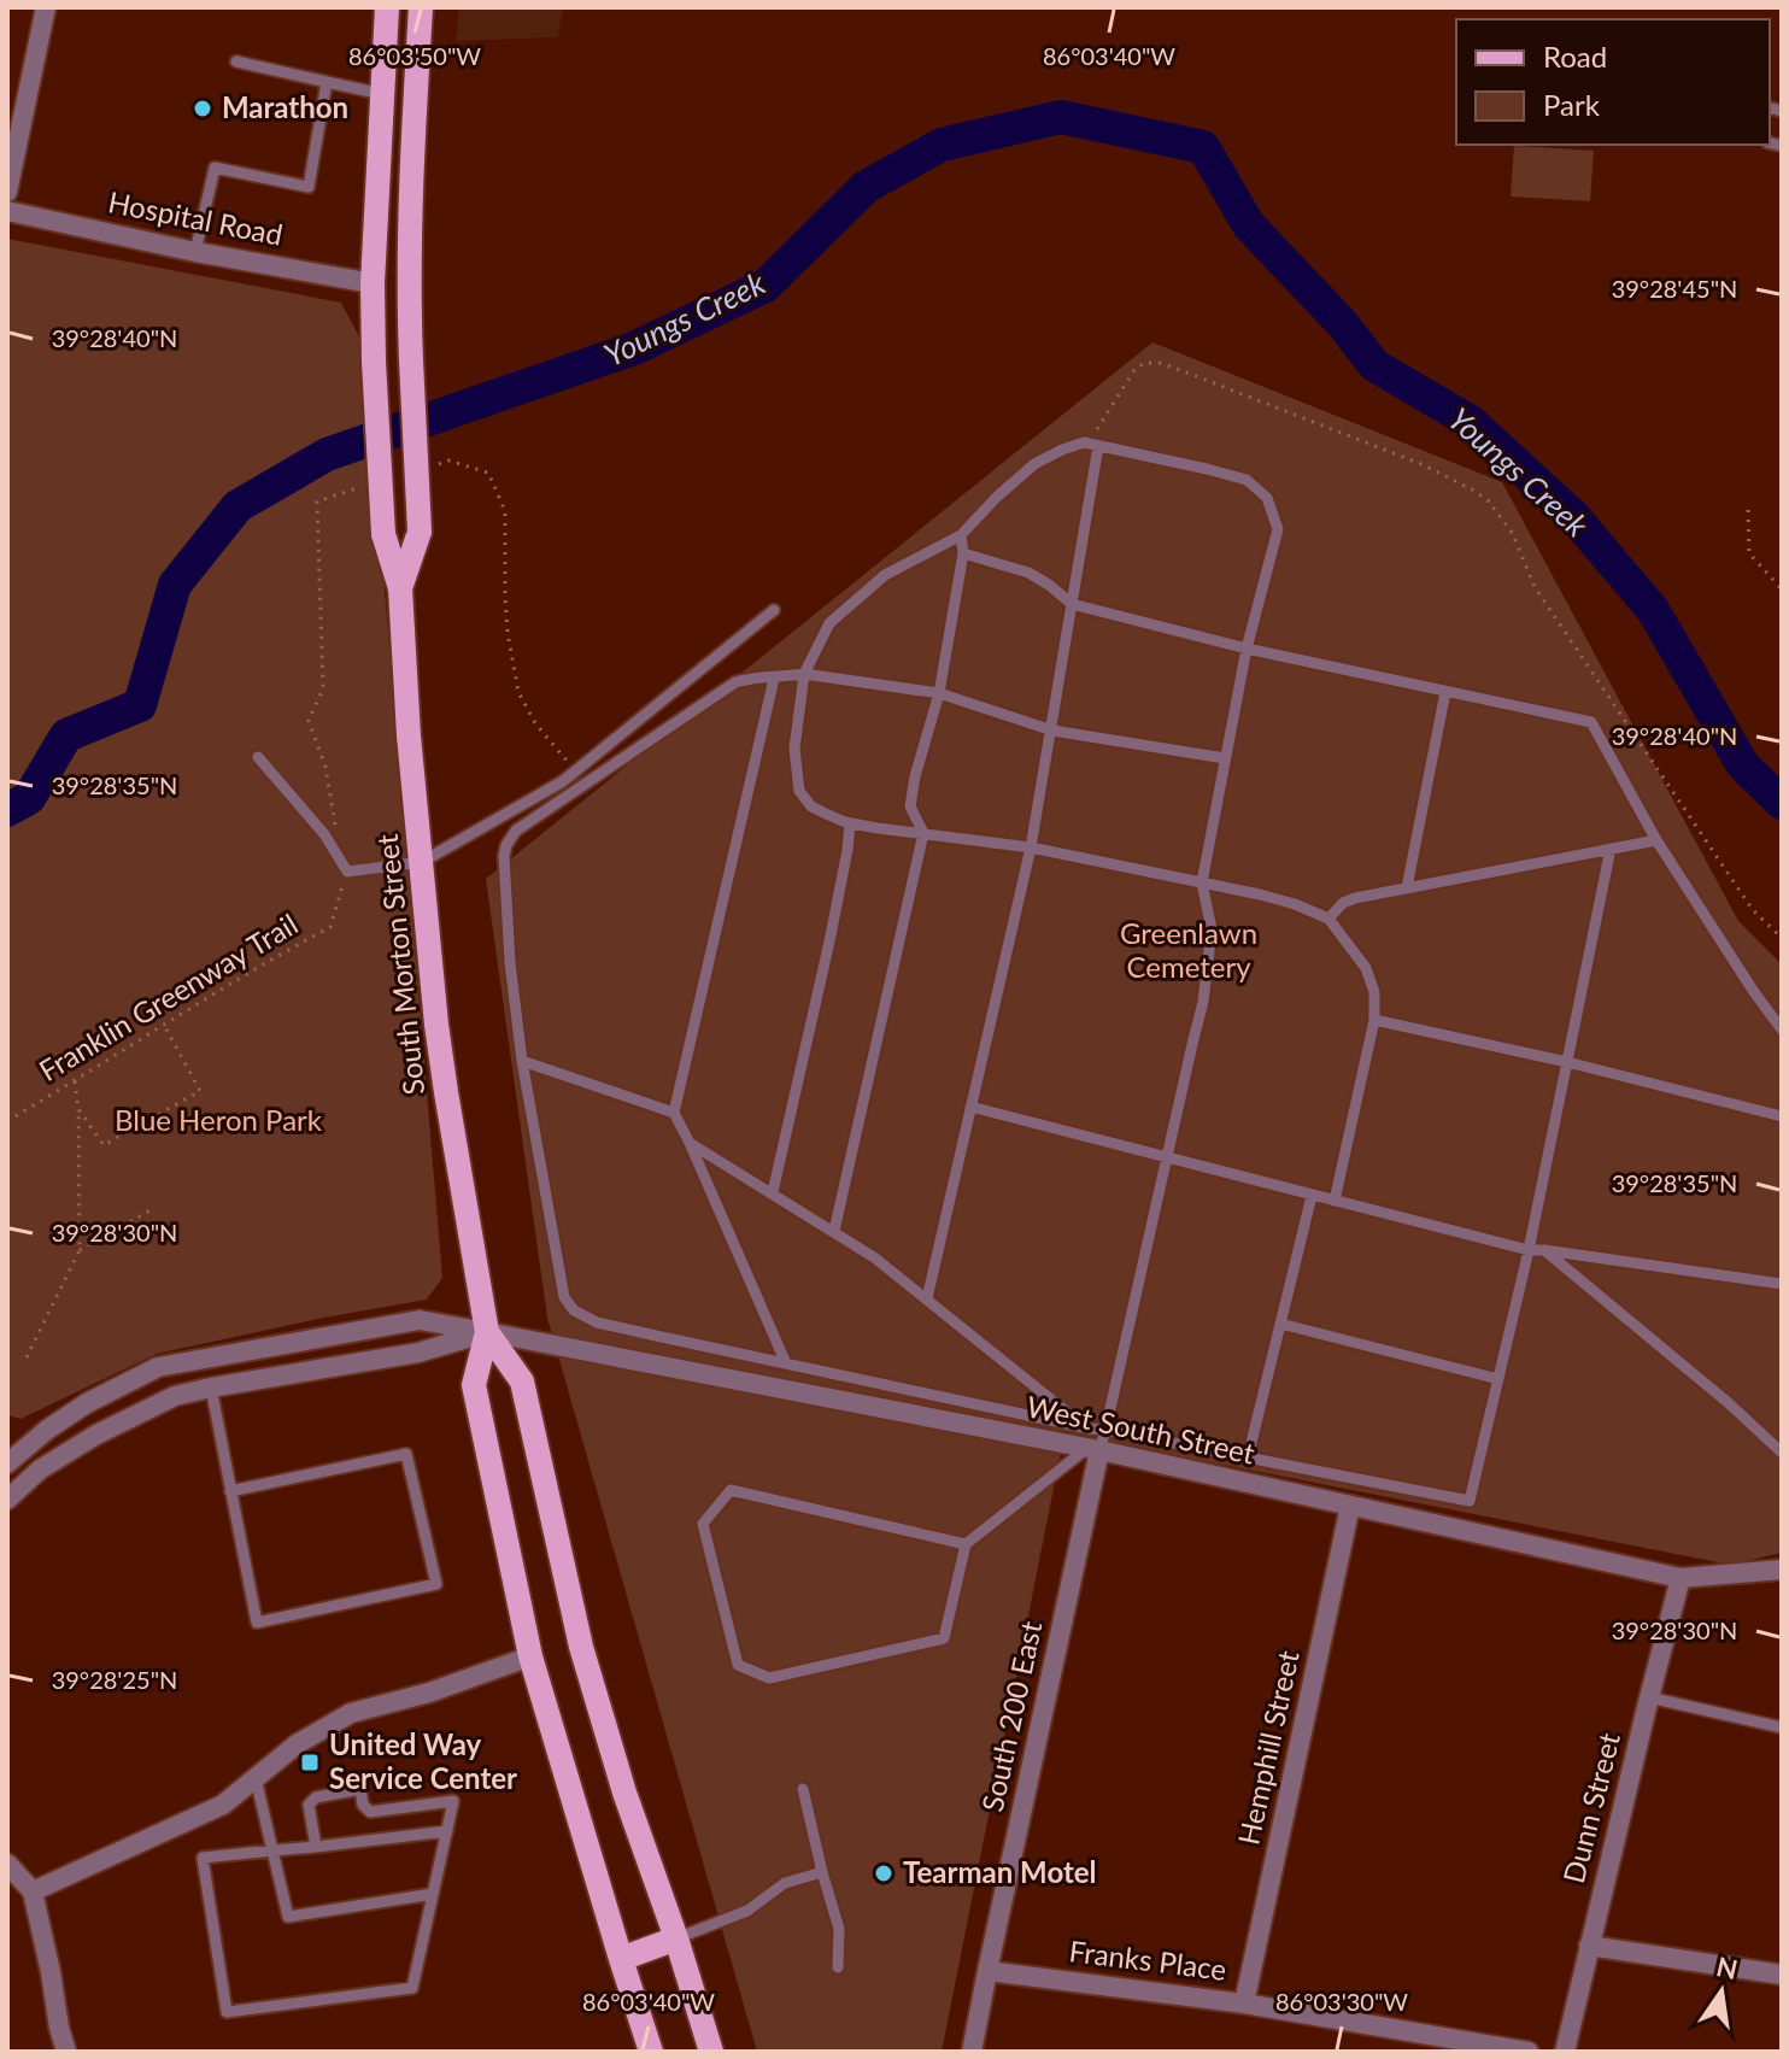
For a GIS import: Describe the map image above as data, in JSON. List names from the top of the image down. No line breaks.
{"streets":{"main road":["South Morton Street"],"street":["Hospital Road","West South Street","South 200 East","Hemphill Street","Dunn Street","Franks Place"],"path":["Franklin Greenway Trail"]},"crossings":[["Hospital Road","South Morton Street"],["South Morton Street","West South Street"],["West South Street","South 200 East"],["West South Street","Hemphill Street"],["West South Street","Dunn Street"],["South 200 East","Franks Place"],["Hemphill Street","Franks Place"]],"water":["Youngs Creek"],"parks":["Greenlawn Cemetery","Blue Heron Park"],"places":{"other":["Marathon","Tearman Motel"],"transit":["United Way Service Center"]},"legend":["Road","Park"],"north":"top","coordinates":["86°03'50\"W","86°03'40\"W","39°28'45\"N","39°28'40\"N","39°28'35\"N","39°28'30\"N","39°28'25\"N","86°03'30\"W"]}
